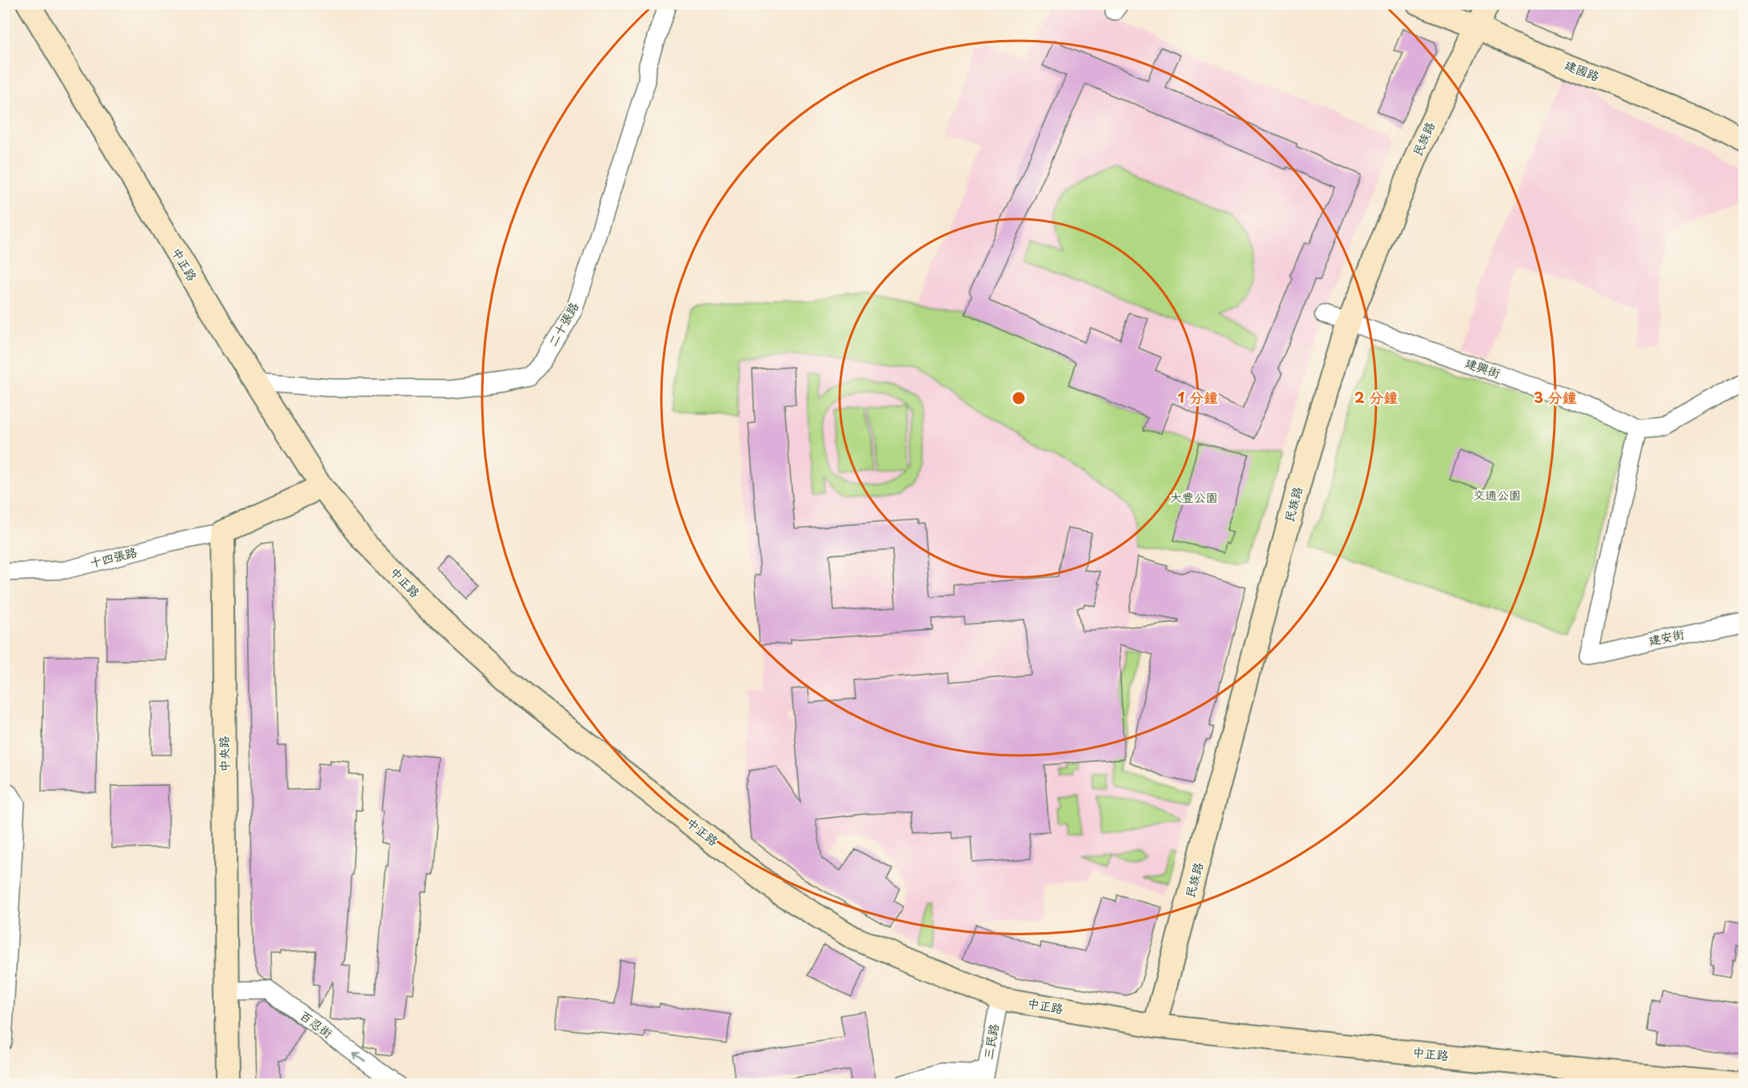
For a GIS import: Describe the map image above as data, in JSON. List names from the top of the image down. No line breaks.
{"streets":{"street":["建國路","民族路","中正路","二十張路","建興街","十四張路","建安街","中央路","百忍街","三民路"]},"crossings":[["建國路","民族路"],["民族路","中正路"],["民族路","建興街"],["中正路","二十張路"],["中正路","三民路"],["建興街","建安街"],["十四張路","中央路"],["中央路","百忍街"]],"one_way":["百忍街"],"parks":["交通公園","大豐公園"],"rings":["1 分鐘","2 分鐘","3 分鐘"]}
